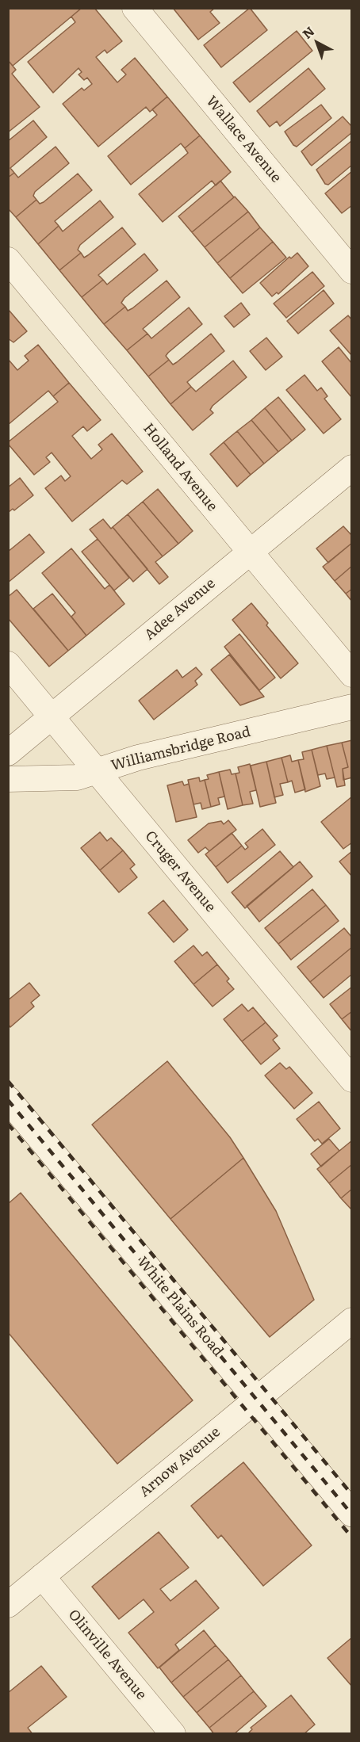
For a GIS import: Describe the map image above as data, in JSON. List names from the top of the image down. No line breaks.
{"streets":{"main road":["White Plains Road"],"street":["Wallace Avenue","Holland Avenue","Adee Avenue","Williamsbridge Road","Cruger Avenue","Arnow Avenue","Olinville Avenue"]},"crossings":[["Holland Avenue","Adee Avenue"],["Adee Avenue","Cruger Avenue"],["Williamsbridge Road","Cruger Avenue"],["White Plains Road","Arnow Avenue"],["Arnow Avenue","Olinville Avenue"]],"north":"top left"}
